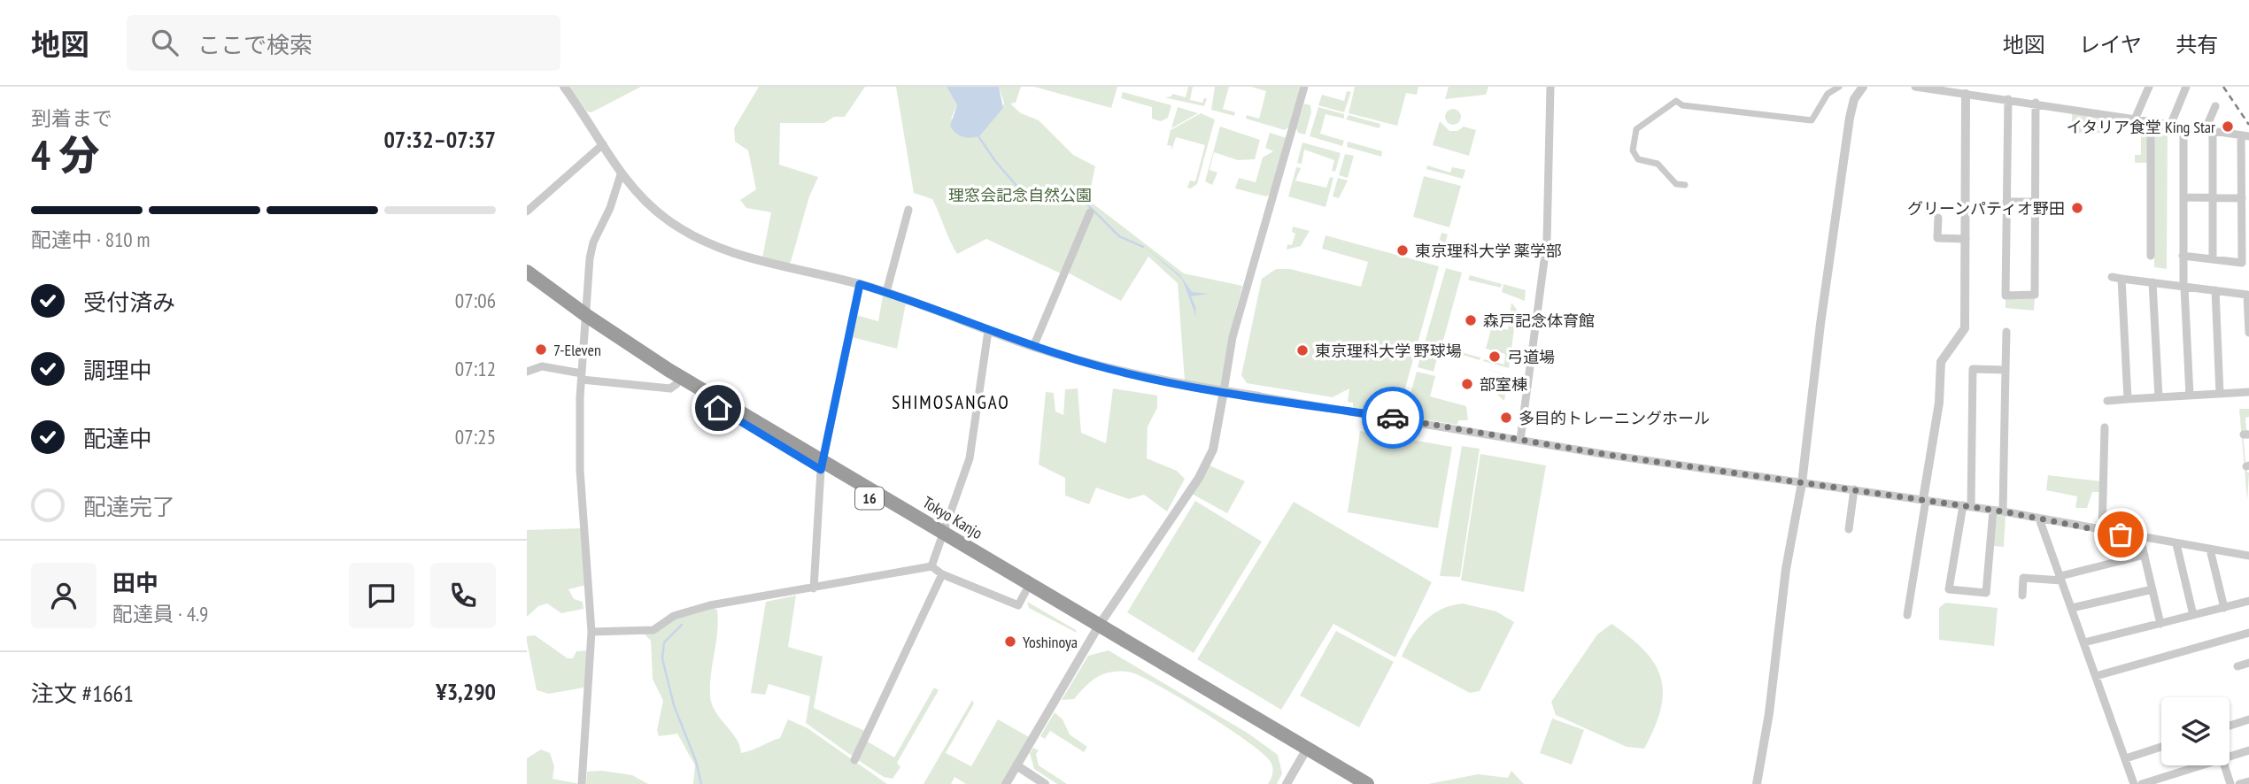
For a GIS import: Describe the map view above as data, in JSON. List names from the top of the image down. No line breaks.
{"streets":{"highway":["16","Tokyo Kanjo"]},"districts":["SHIMOSANGAO"],"parks":["理窓会記念自然公園"],"places":["イタリア食堂 King Star","グリーンパティオ野田","東京理科大学 薬学部","森戸記念体育館","7-Eleven","東京理科大学 野球場","弓道場","部室棟","多目的トレーニングホール","Yoshinoya"],"page":{"header":"地図","search":"ここで検索","nav":["地図","レイヤ","共有"],"heading":["4 分","到着まで","07:32–07:37"],"panel":["田中","配達員 · 4.9","注文 #1661","¥3,290"],"bar":"配達中 · 810 m","list":[["受付済み","07:06"],["調理中","07:12"],["配達中","07:25"],"配達完了"]}}
